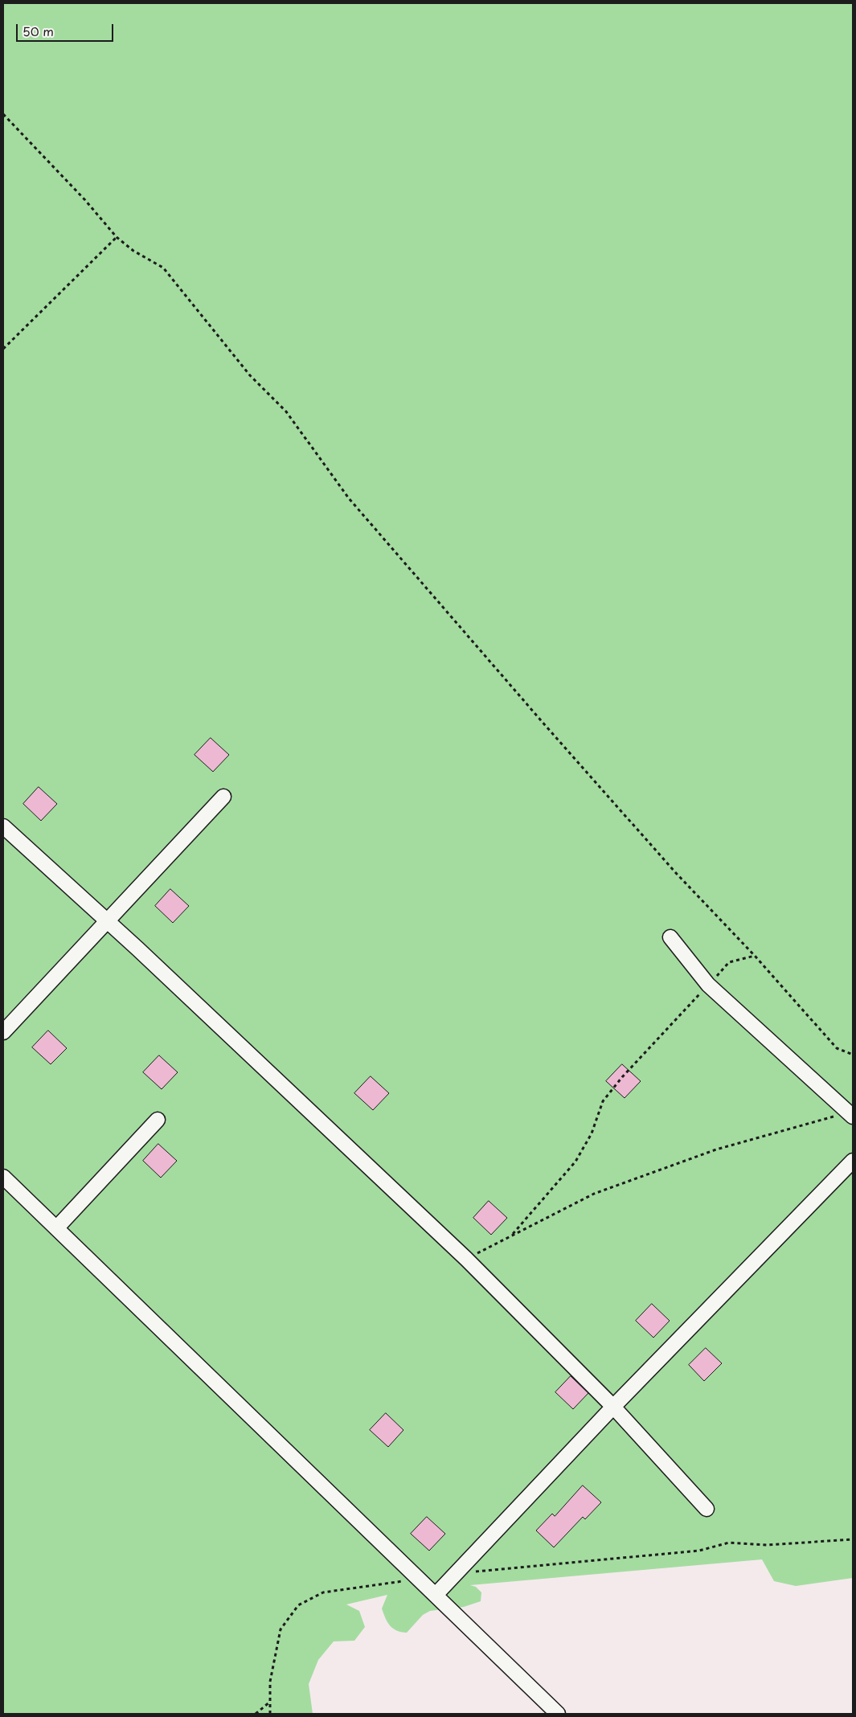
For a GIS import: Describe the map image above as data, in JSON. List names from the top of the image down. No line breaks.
{"scale_bar":"50 m"}
